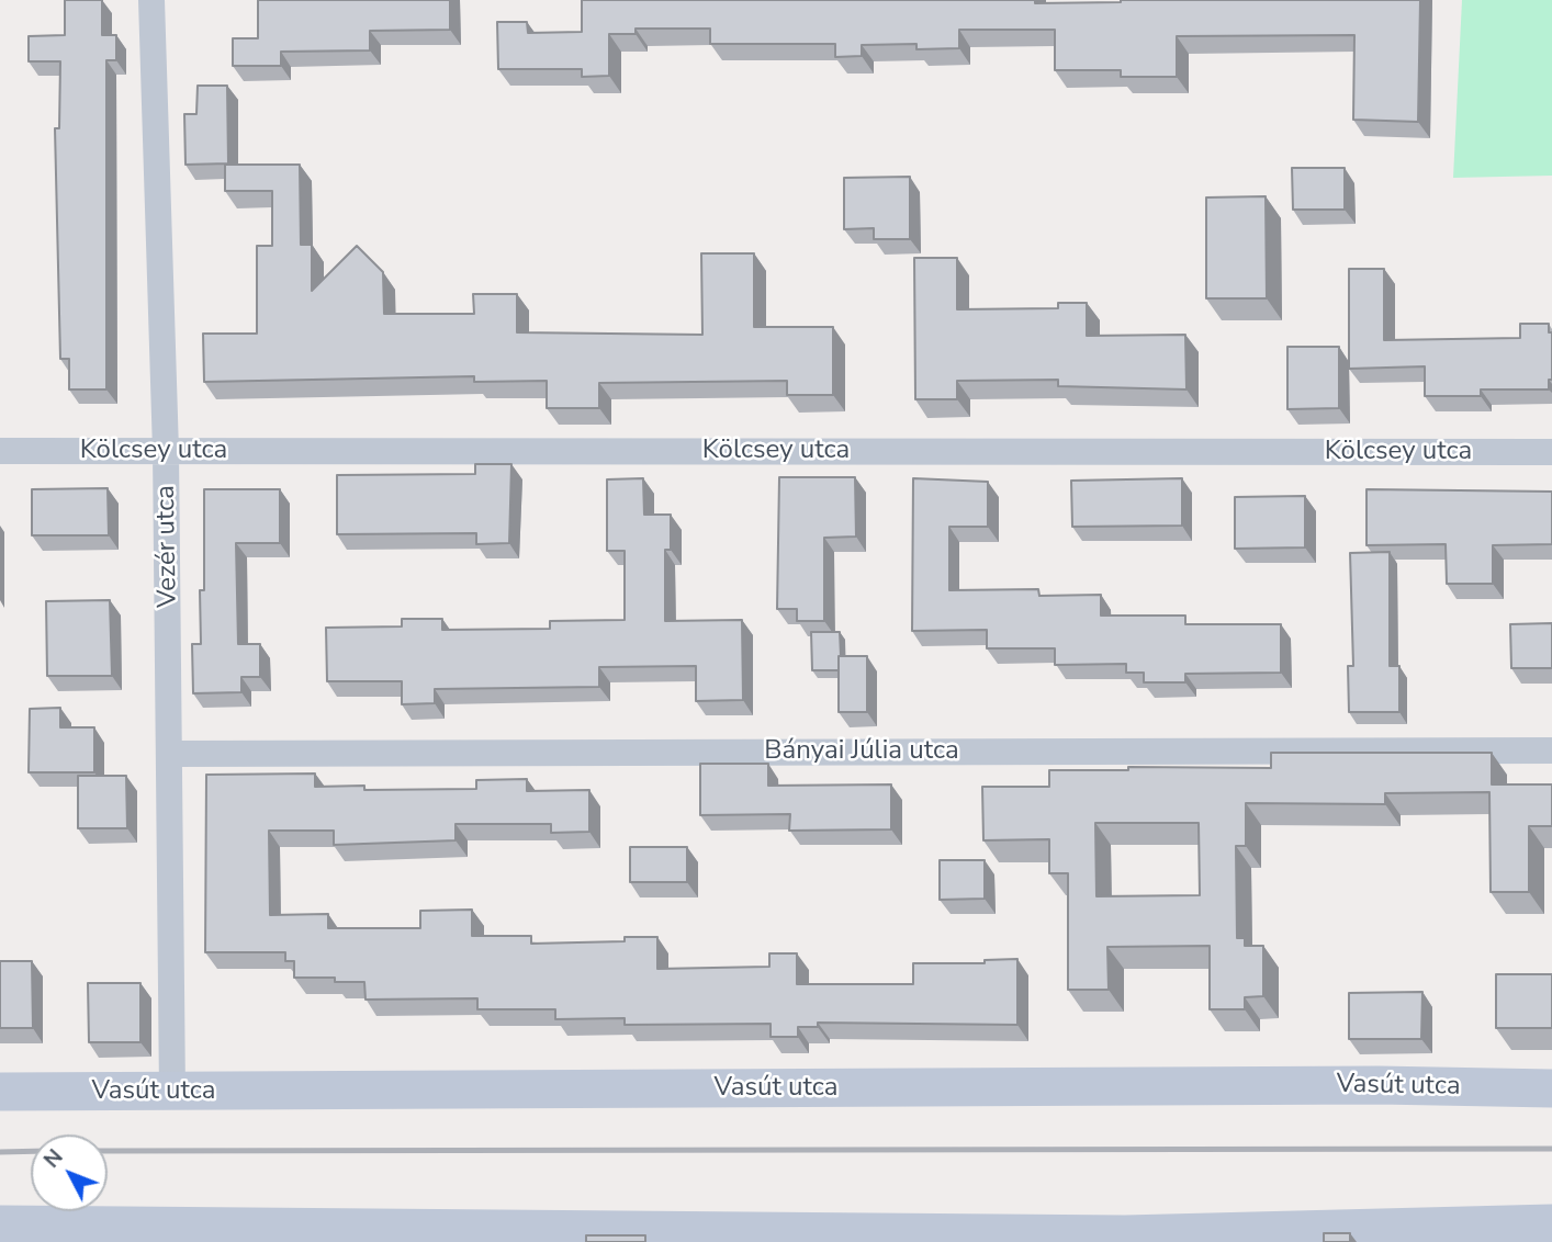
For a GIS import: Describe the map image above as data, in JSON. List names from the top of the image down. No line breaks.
{"streets":{"main road":["Vasút utca"],"street":["Kölcsey utca","Vezér utca","Bányai Júlia utca"]},"crossings":[["Kölcsey utca","Vezér utca"],["Vezér utca","Bányai Júlia utca"],["Vezér utca","Vasút utca"]],"north":"top left"}
